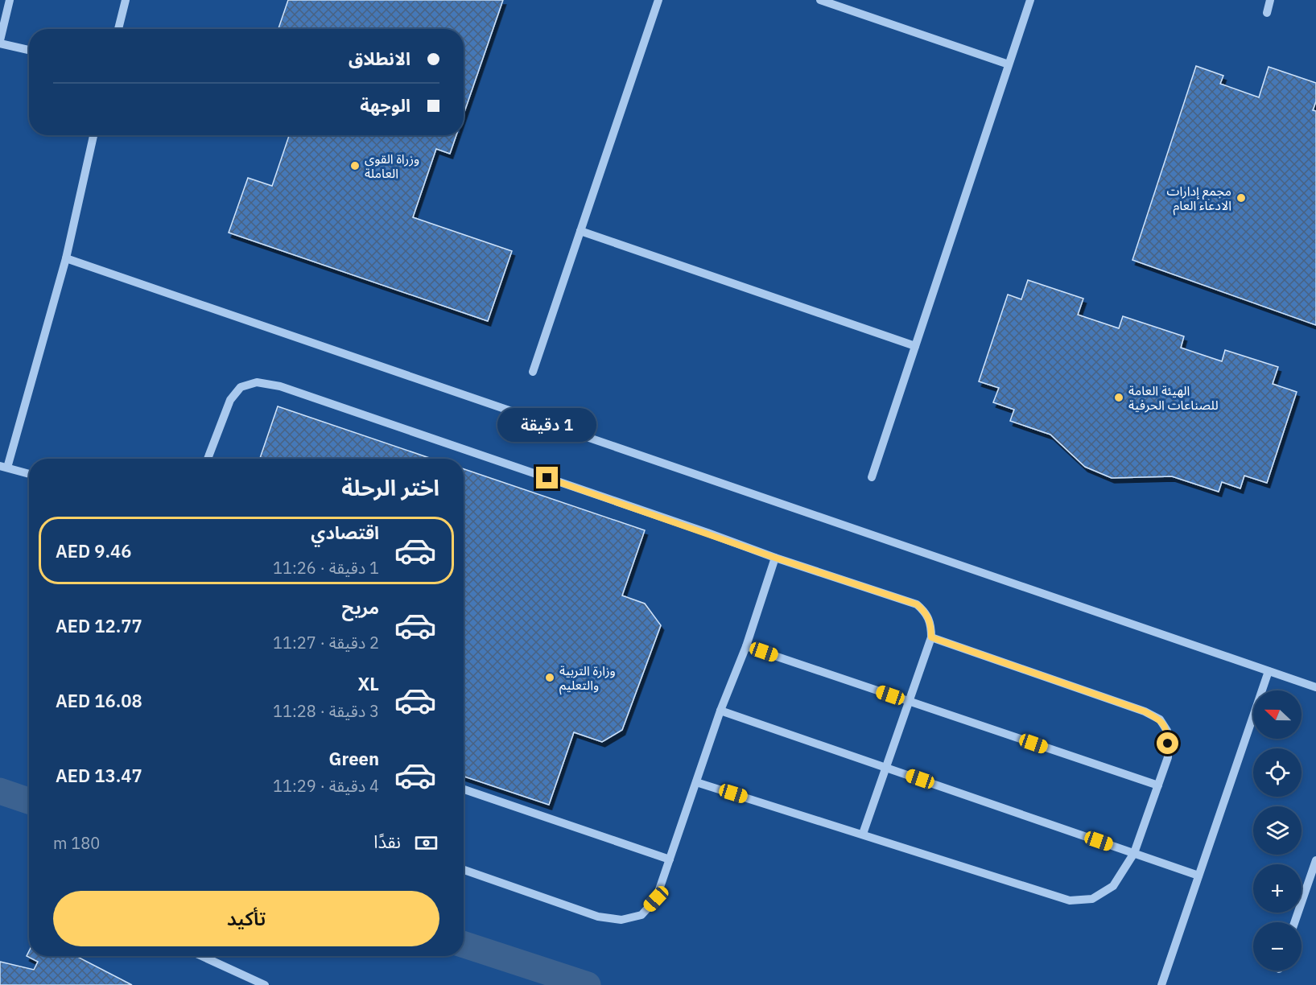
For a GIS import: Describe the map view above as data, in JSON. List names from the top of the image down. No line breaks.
{"places":["وزراة القوى العاملة","مجمع إدارات الادعاء العام","الهيئة العامة للصناعات الحرفية","وزارة التربية والتعليم"],"north":"left","page":{"banner":["الانطلاق","الوجهة"],"bubble":"1 دقيقة","heading":"اختر الرحلة","list":[{"name":"اقتصادي","note":"1 دقيقة · 11:26","value":"AED 9.46"},{"name":"مريح","note":"2 دقيقة · 11:27","value":"AED 12.77"},{"name":"XL","note":"3 دقيقة · 11:28","value":"AED 16.08"},{"name":"Green","note":"4 دقيقة · 11:29","value":"AED 13.47"}],"map_buttons":["+","−"],"pay":["نقدًا","180 m"],"buttons":"تأكيد"}}
